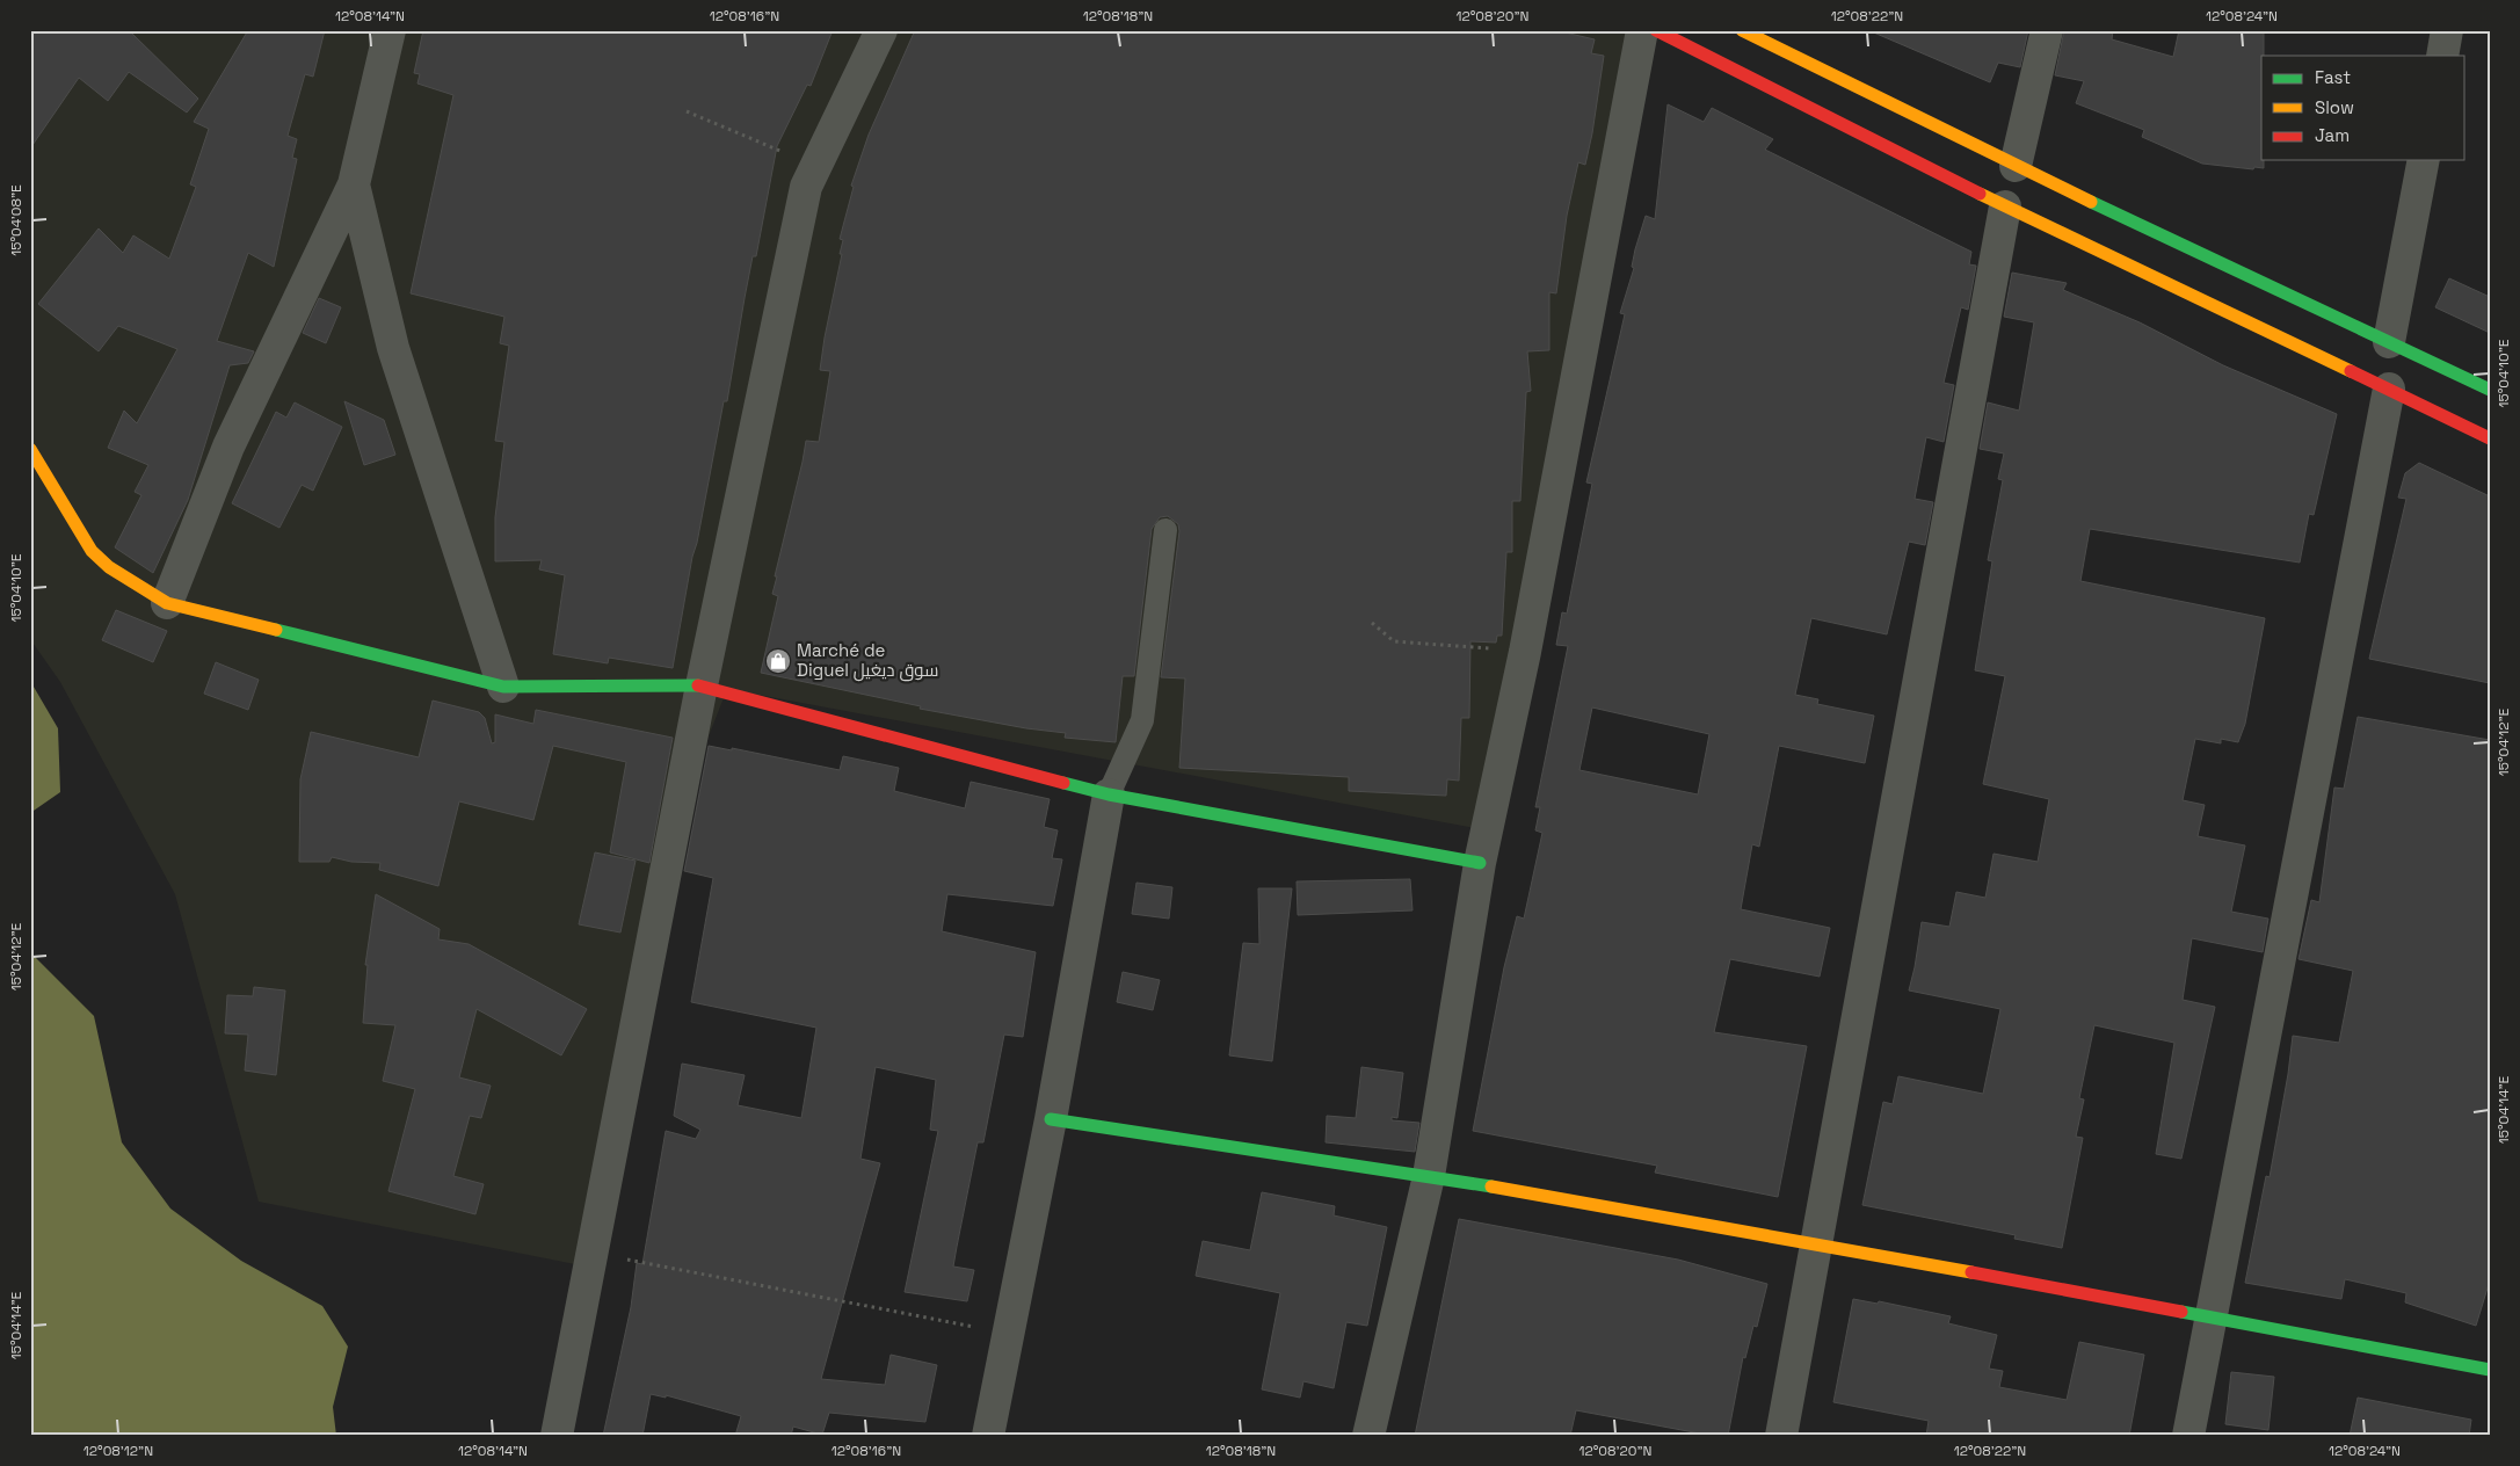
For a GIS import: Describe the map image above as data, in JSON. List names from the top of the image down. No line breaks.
{"places":{"shop":["Marché de Diguel سوق ديغيل"]},"legend":["Fast","Slow","Jam"],"coordinates":["12°08'14\"N","12°08'16\"N","12°08'18\"N","12°08'20\"N","12°08'22\"N","12°08'24\"N","15°04'08\"E","15°04'10\"E","15°04'12\"E","15°04'14\"E","12°08'12\"N"]}
